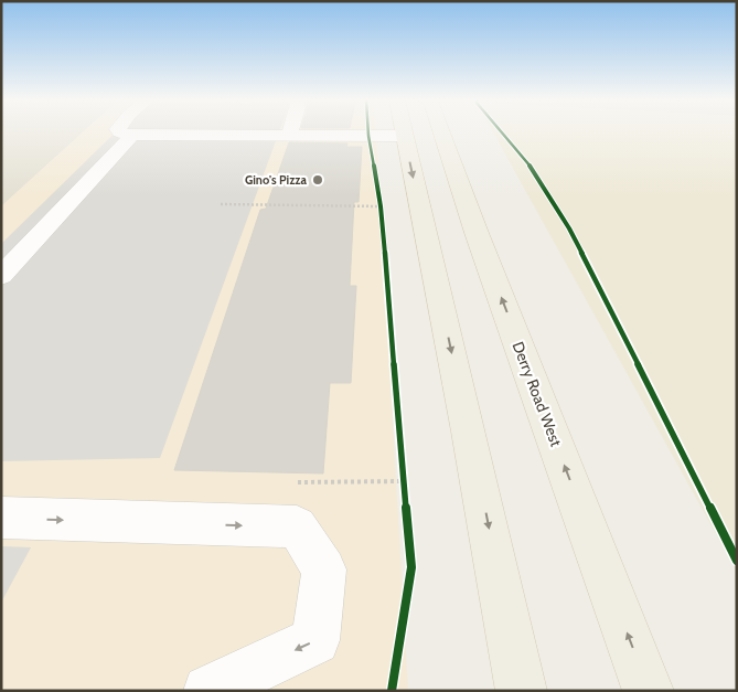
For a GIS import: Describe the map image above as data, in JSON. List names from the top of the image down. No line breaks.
{"streets":{"main road":["Derry Road West"]},"places":["Gino's Pizza"]}
